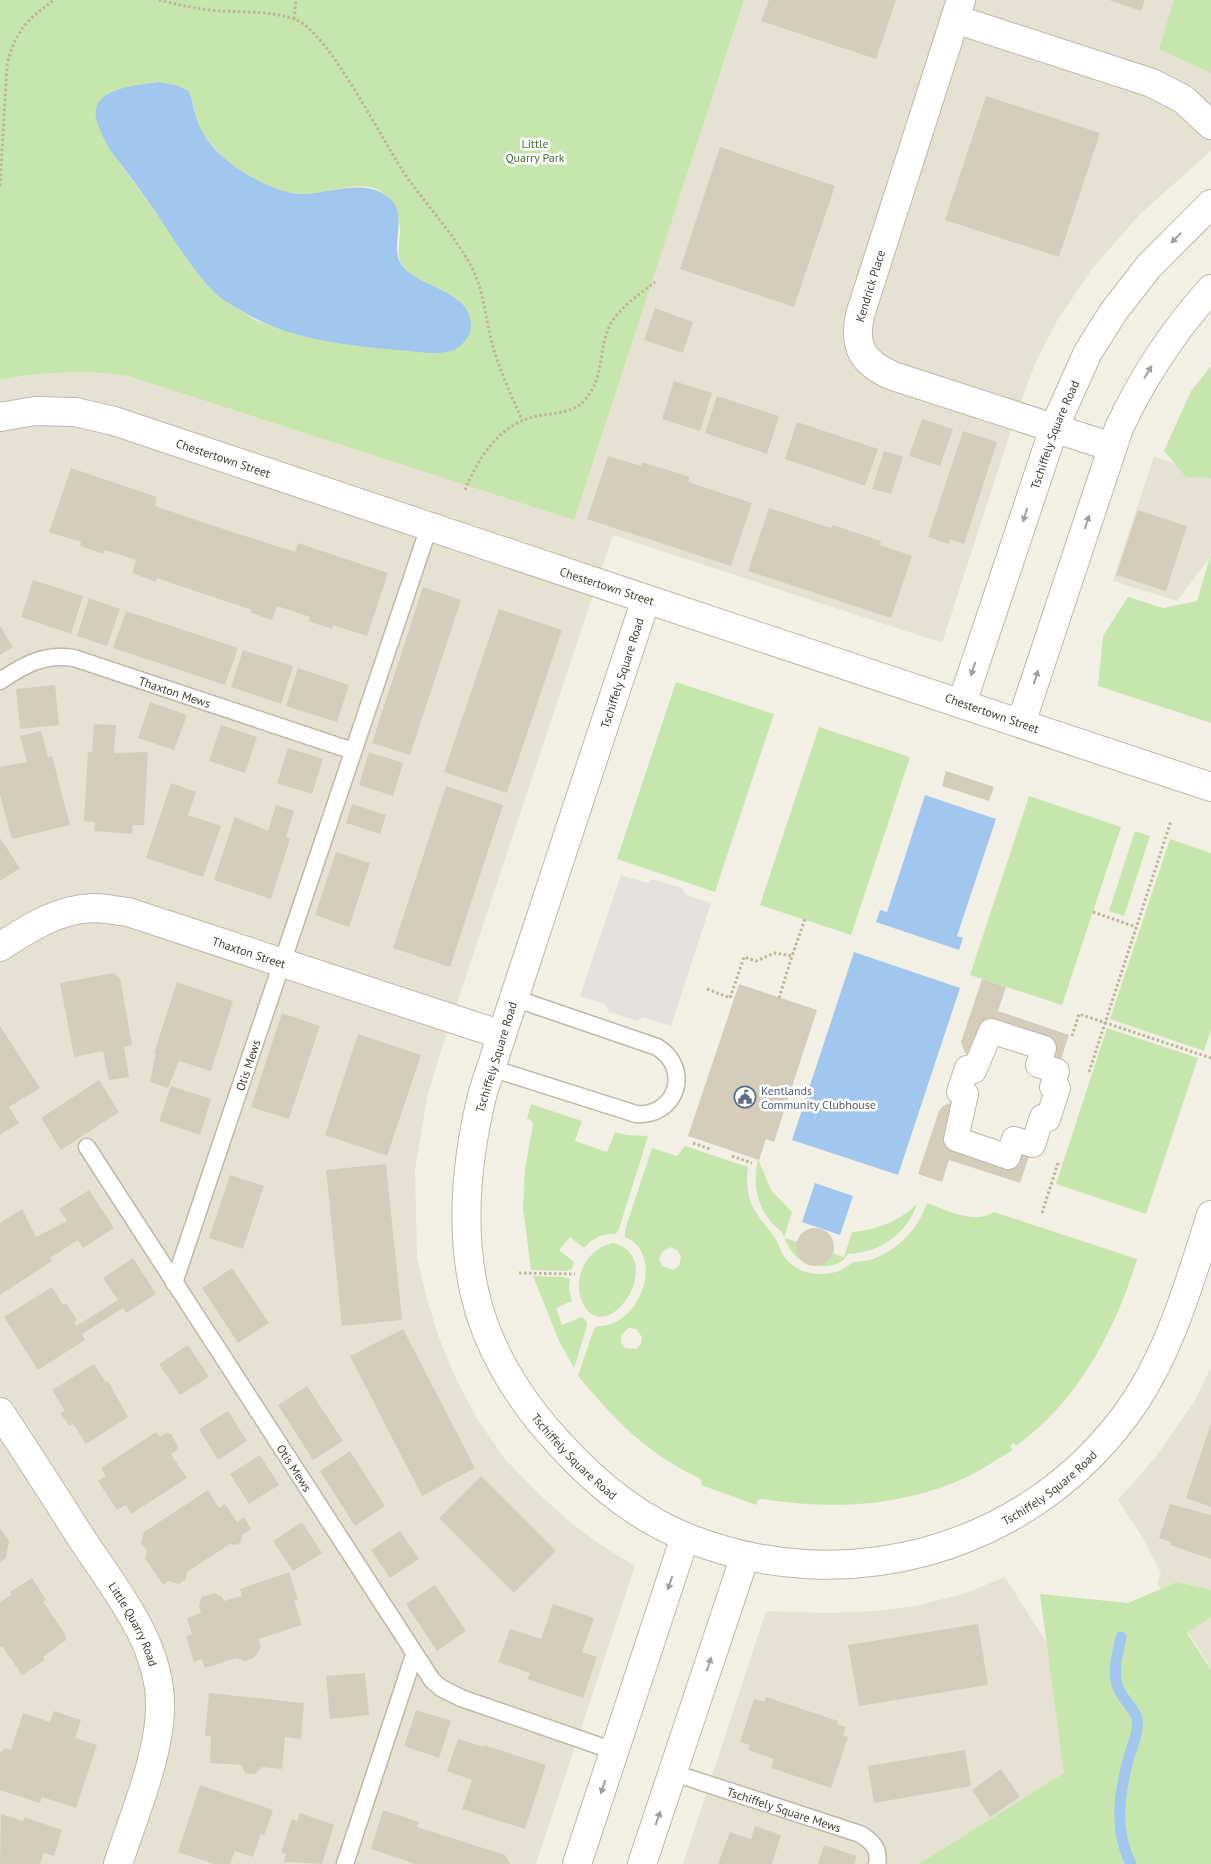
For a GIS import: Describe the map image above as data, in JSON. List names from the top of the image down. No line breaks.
{"streets":{"street":["Kendrick Place","Tschiffely Square Road","Chestertown Street","Thaxton Street","Little Quarry Road"],"lane":["Thaxton Mews","Otis Mews","Tschiffely Square Mews"]},"crossings":[["Kendrick Place","Tschiffely Square Road"],["Tschiffely Square Road","Chestertown Street"],["Tschiffely Square Road","Thaxton Street"],["Thaxton Street","Otis Mews"]],"parks":["Little Quarry Park"],"places":{"public building":["Kentlands Community Clubhouse"]}}
